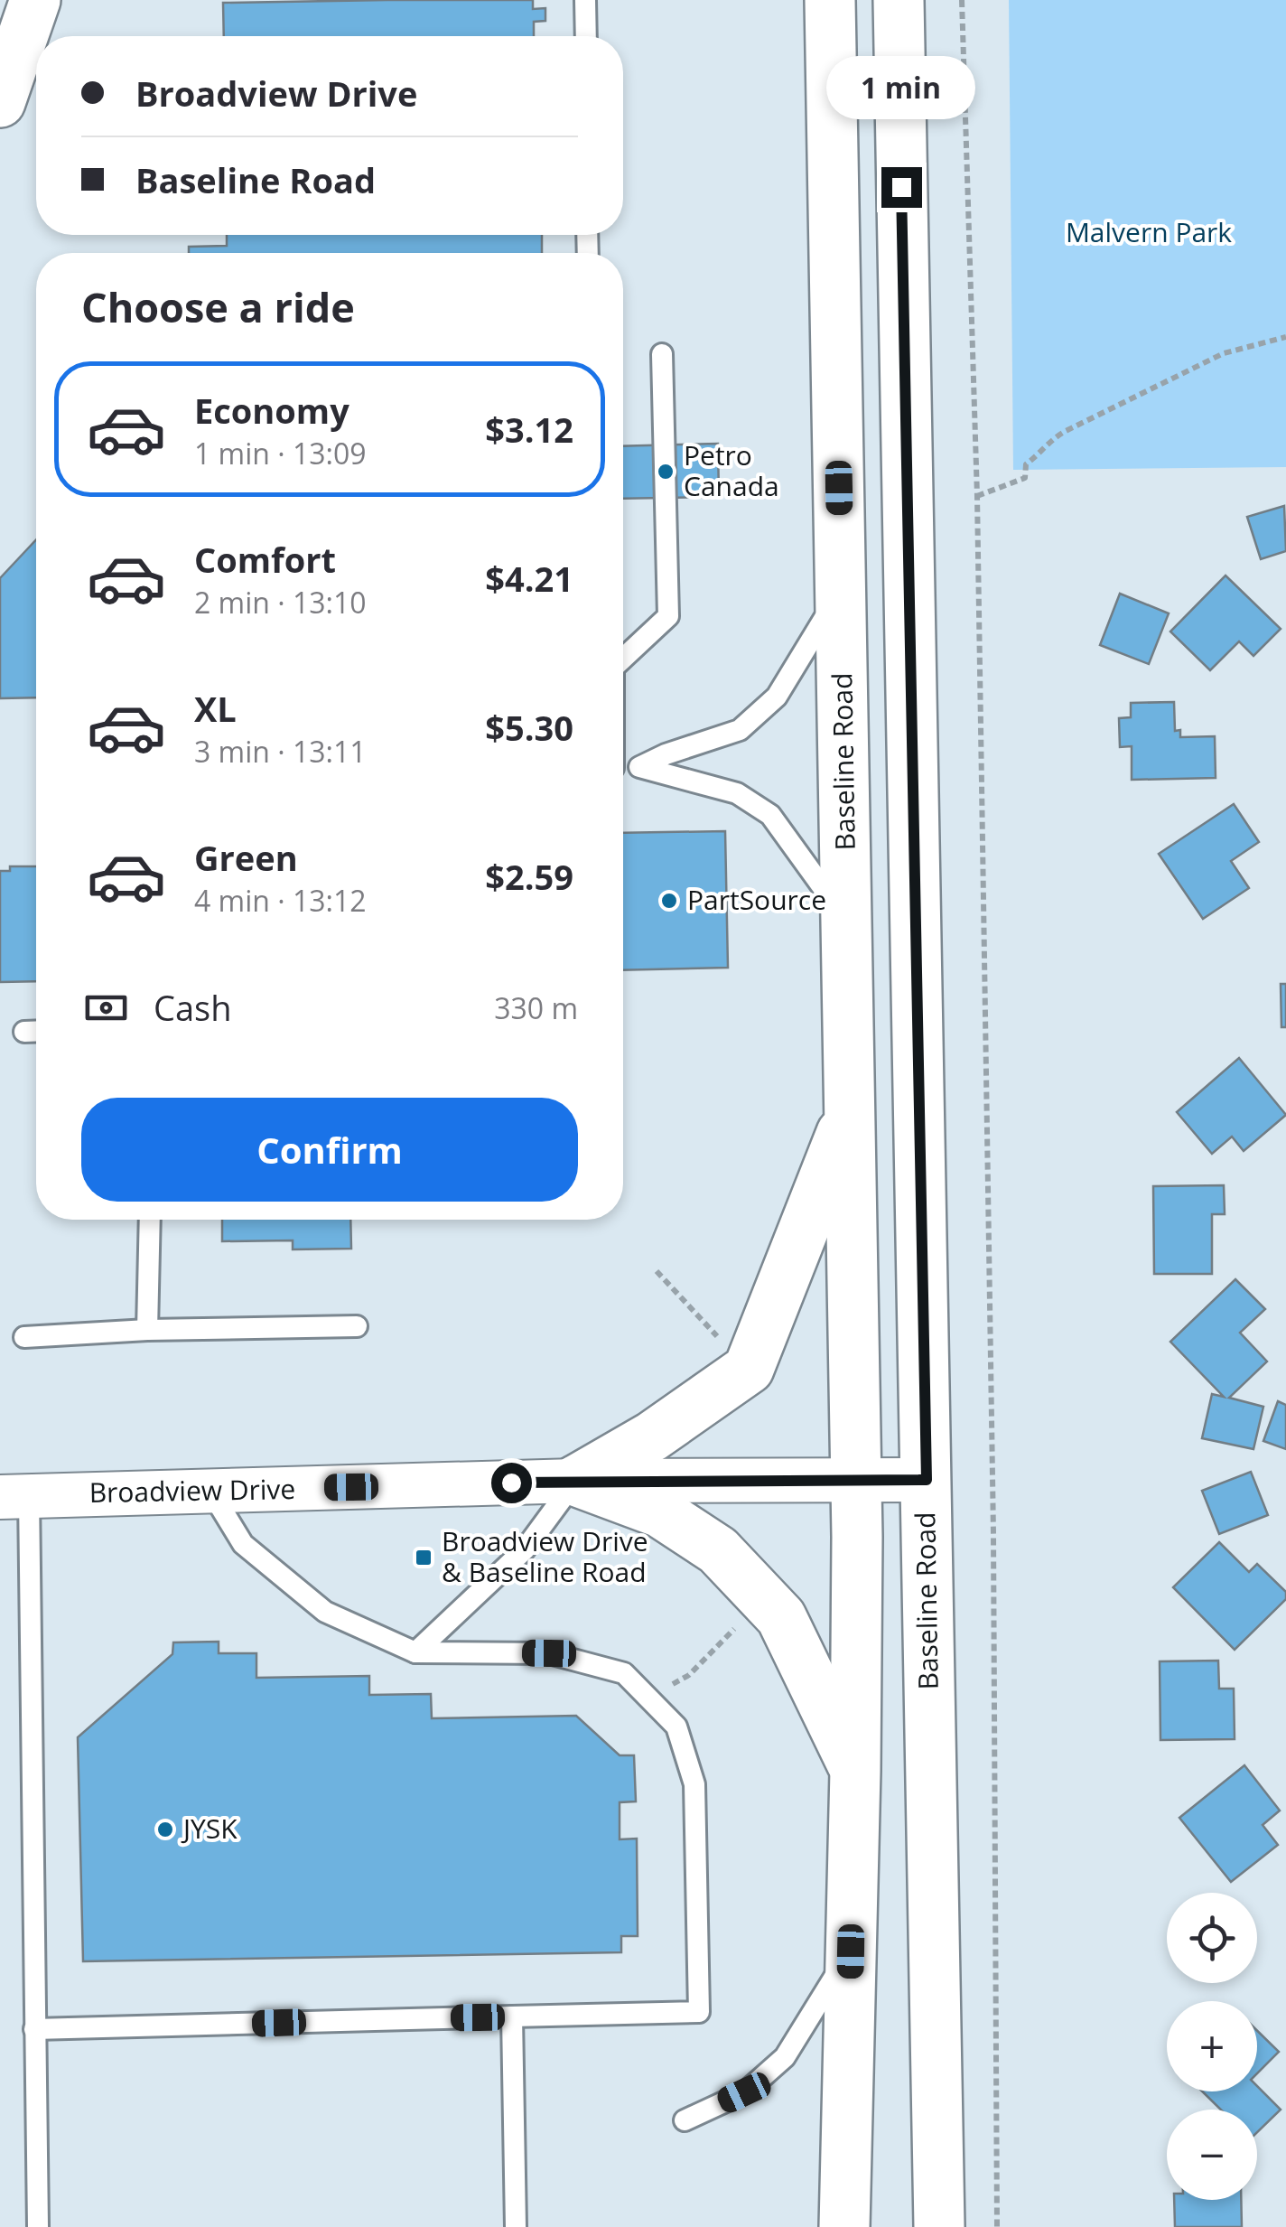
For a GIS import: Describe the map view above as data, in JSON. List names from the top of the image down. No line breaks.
{"streets":{"main road":["Baseline Road"],"street":["Broadview Drive"]},"crossings":[["Baseline Road","Broadview Drive"]],"parks":["Malvern Park"],"places":{"other":["Petro Canada","PartSource","JYSK"],"transit":["Broadview Drive & Baseline Road"]},"page":{"banner":["Broadview Drive","Baseline Road"],"bubble":"1 min","heading":"Choose a ride","list":[{"name":"Economy","note":"1 min · 13:09","value":"$3.12"},{"name":"Comfort","note":"2 min · 13:10","value":"$4.21"},{"name":"XL","note":"3 min · 13:11","value":"$5.30"},{"name":"Green","note":"4 min · 13:12","value":"$2.59"}],"pay":["Cash","330 m"],"buttons":"Confirm","map_buttons":["+","−"]}}
